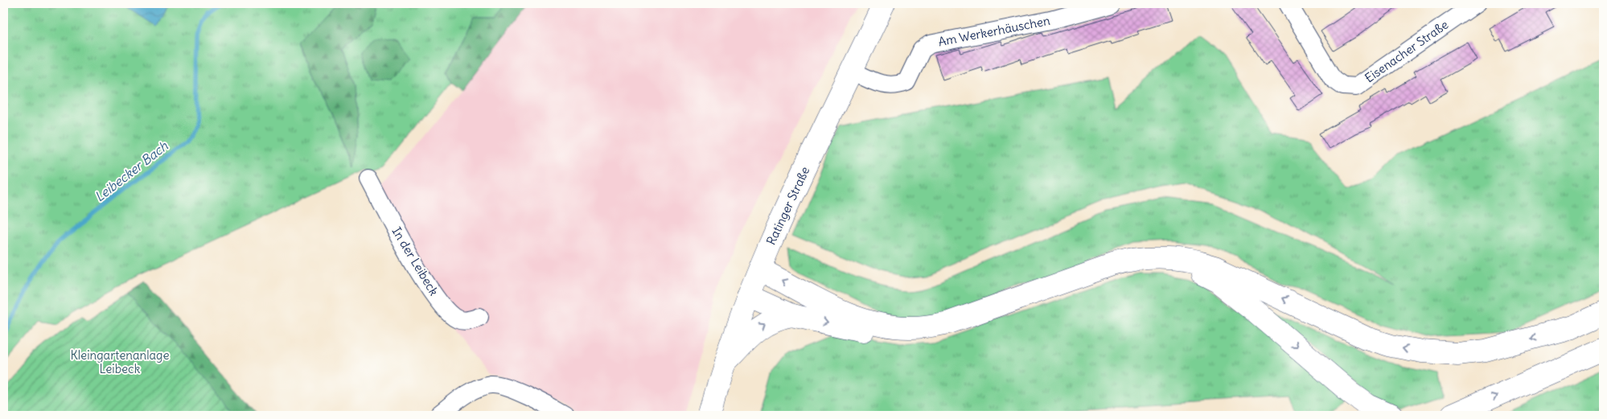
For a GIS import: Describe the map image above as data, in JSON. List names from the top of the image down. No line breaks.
{"streets":{"main road":["Ratinger Straße"],"street":["Am Werkerhäuschen","Eisenacher Straße","In der Leibeck"]},"crossings":[["Am Werkerhäuschen","Ratinger Straße"]],"water":["Leibecker Bach"],"parks":["Kleingartenanlage Leibeck"]}
